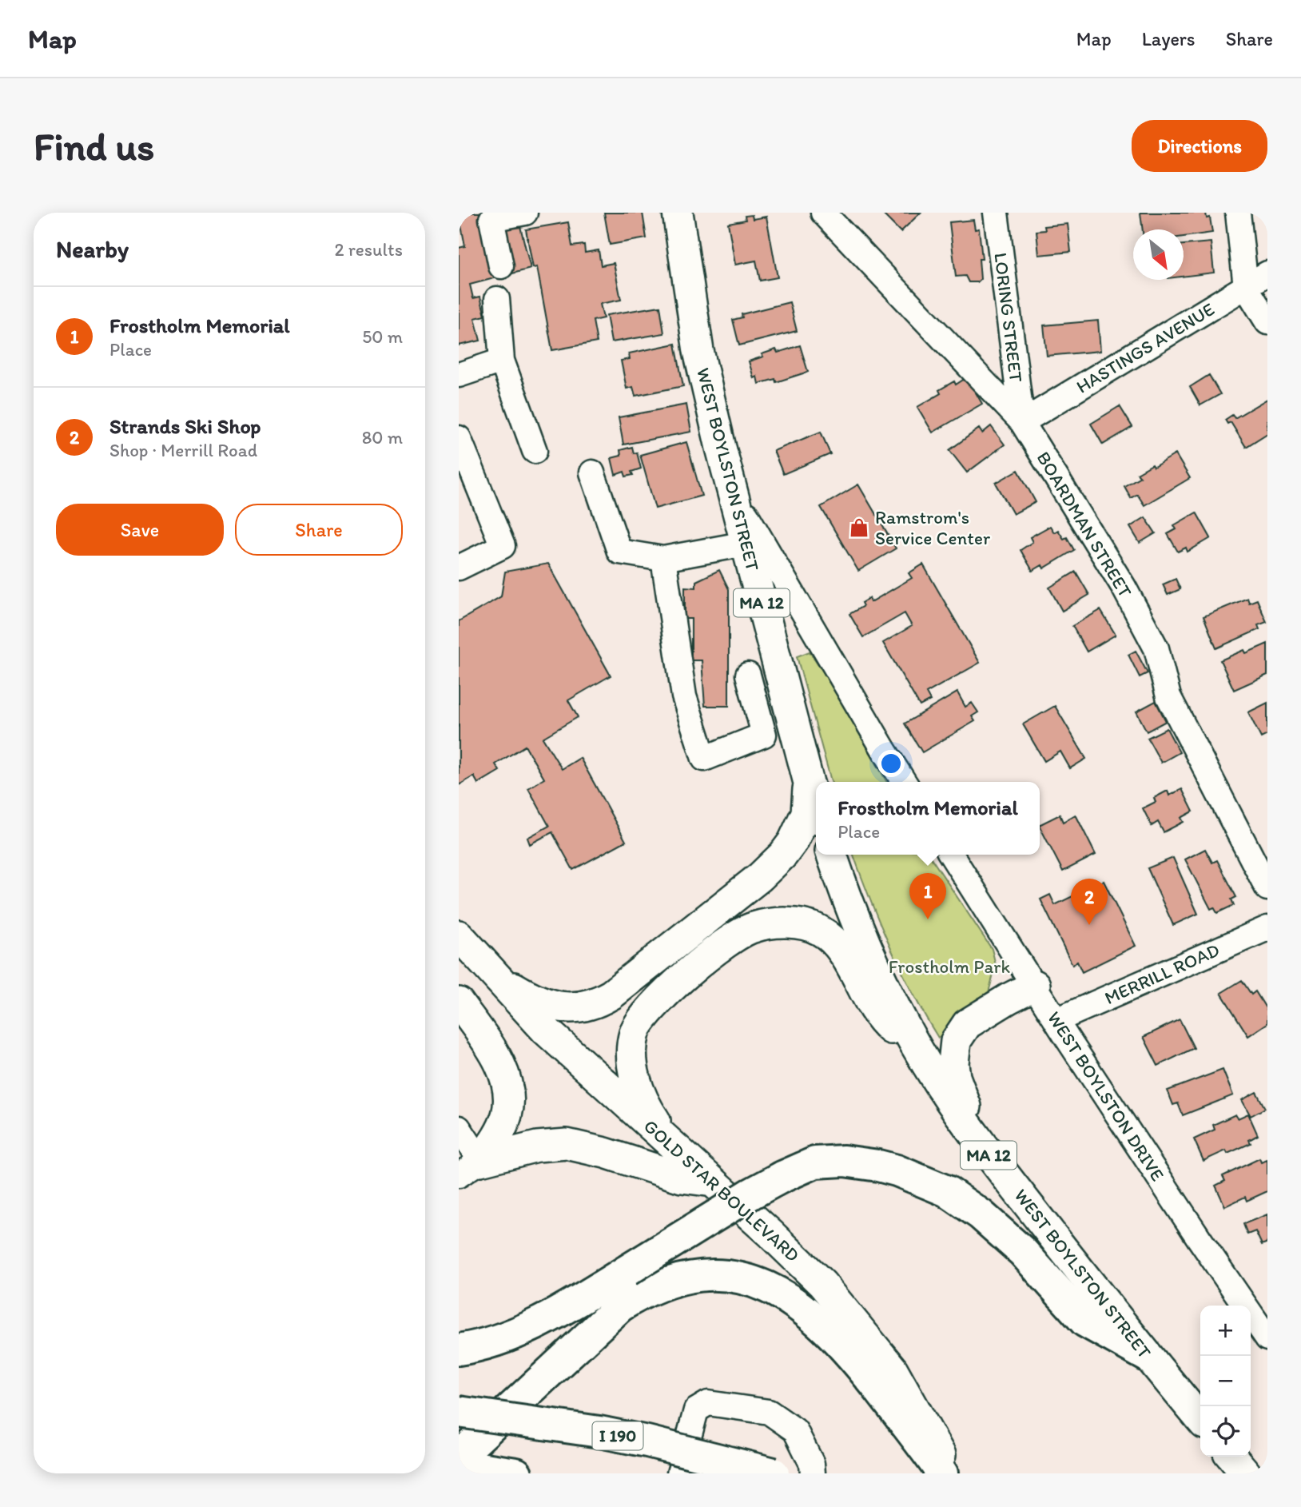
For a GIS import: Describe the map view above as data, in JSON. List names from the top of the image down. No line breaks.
{"streets":{"highway":["I 190"],"main road":["WEST BOYLSTON STREET","MA 12","GOLD STAR BOULEVARD"],"street":["LORING STREET","HASTINGS AVENUE","BOARDMAN STREET","MERRILL ROAD","WEST BOYLSTON DRIVE"]},"crossings":[["LORING STREET","HASTINGS AVENUE"],["LORING STREET","BOARDMAN STREET"],["HASTINGS AVENUE","BOARDMAN STREET"],["MERRILL ROAD","WEST BOYLSTON DRIVE"]],"parks":["Frostholm Park"],"places":{"shop":["Ramstrom's Service Center"]},"north":"bottom right","page":{"header":"Map","nav":["Map","Layers","Share"],"buttons":["Directions",["Save","Share"]],"title":"Find us","heading":["Nearby","2 results"],"list":[{"mark":"1","name":"Frostholm Memorial","note":"Place","value":"50 m"},{"mark":"2","name":"Strands Ski Shop","note":"Shop · Merrill Road","value":"80 m"}],"popup":["Frostholm Memorial","Place"],"pins":["1","2"],"map_buttons":["+","−"]}}
